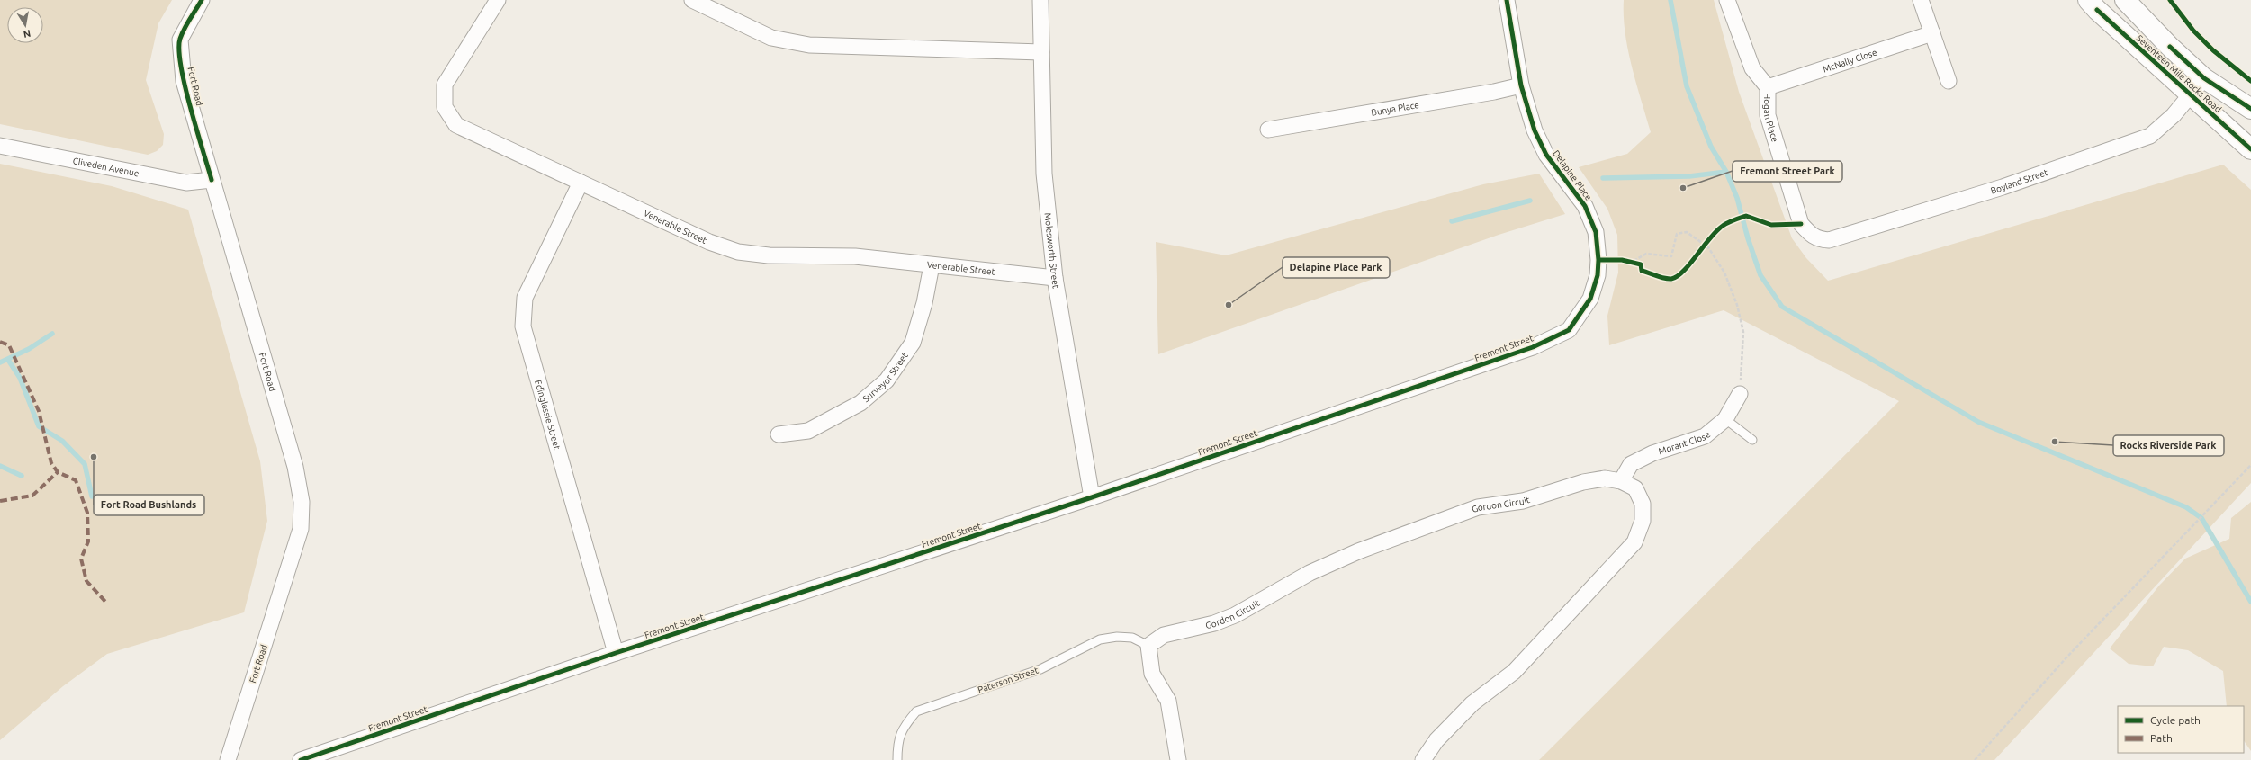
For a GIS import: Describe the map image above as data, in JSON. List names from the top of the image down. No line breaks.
{"streets":{"main road":["Seventeen Mile Rocks Road"],"street":["McNally Close","Fort Road","Bunya Place","Hogan Place","Cliveden Avenue","Delapine Place","Boyland Street","Venerable Street","Molesworth Street","Fremont Street","Surveyor Street","Edinglassie Street","Morant Close","Gordon Circuit"],"lane":["Paterson Street"]},"crossings":[["McNally Close","Hogan Place"],["Seventeen Mile Rocks Road","Boyland Street"],["Fort Road","Cliveden Avenue"],["Bunya Place","Delapine Place"],["Hogan Place","Boyland Street"],["Delapine Place","Fremont Street"],["Venerable Street","Molesworth Street"],["Venerable Street","Surveyor Street"],["Venerable Street","Edinglassie Street"],["Molesworth Street","Fremont Street"],["Fremont Street","Edinglassie Street"],["Morant Close","Gordon Circuit"],["Gordon Circuit","Paterson Street"]],"places":["Fremont Street Park","Delapine Place Park","Rocks Riverside Park","Fort Road Bushlands"],"legend":["Cycle path","Path"],"north":"bottom"}
